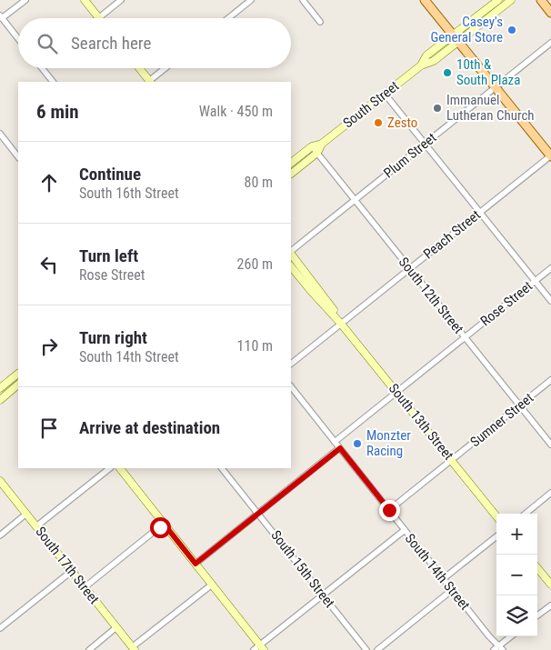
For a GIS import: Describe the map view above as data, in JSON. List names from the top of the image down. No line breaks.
{"streets":{"main road":["South Street","South 13th Street","South 17th Street"],"street":["Plum Street","Peach Street","South 12th Street","Rose Street","Sumner Street","South 15th Street","South 14th Street"]},"crossings":[["South Street","South 12th Street"],["Plum Street","South 12th Street"],["Peach Street","South 12th Street"],["Peach Street","South 13th Street"],["South 12th Street","Rose Street"],["South 12th Street","Sumner Street"],["Rose Street","South 13th Street"],["Rose Street","South 14th Street"],["Sumner Street","South 13th Street"],["Sumner Street","South 14th Street"]],"places":["Casey's General Store","10th & South Plaza","Immanuel Lutheran Church","Zesto","Monzter Racing"],"page":{"search":"Search here","heading":["6 min","Walk · 450 m"],"list":[["Continue","South 16th Street","80 m"],["Turn left","Rose Street","260 m"],["Turn right","South 14th Street","110 m"],"Arrive at destination"],"map_buttons":["+","−"]}}
